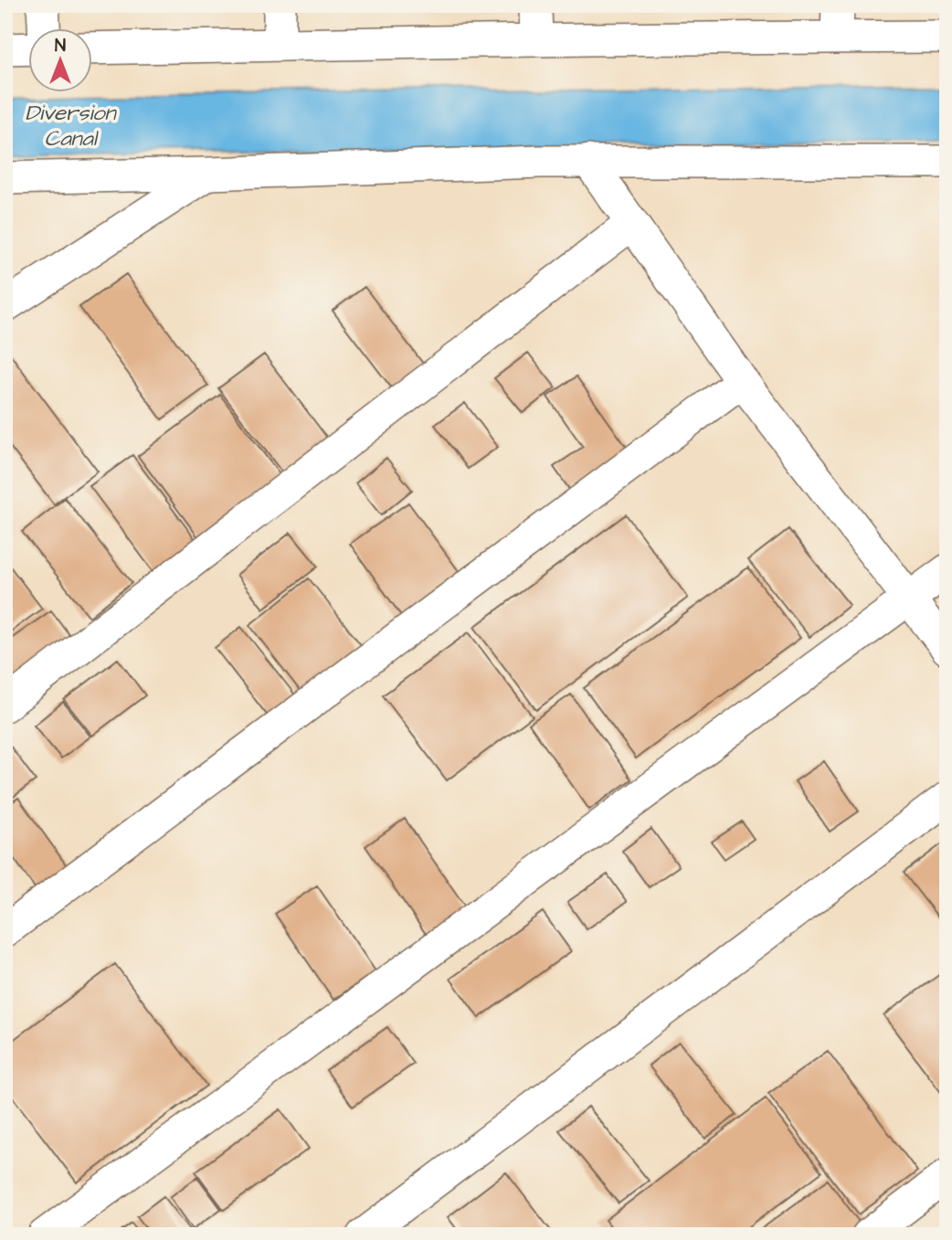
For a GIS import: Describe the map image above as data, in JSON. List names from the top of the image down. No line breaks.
{"water":["Diversion Canal"],"north":"top"}
